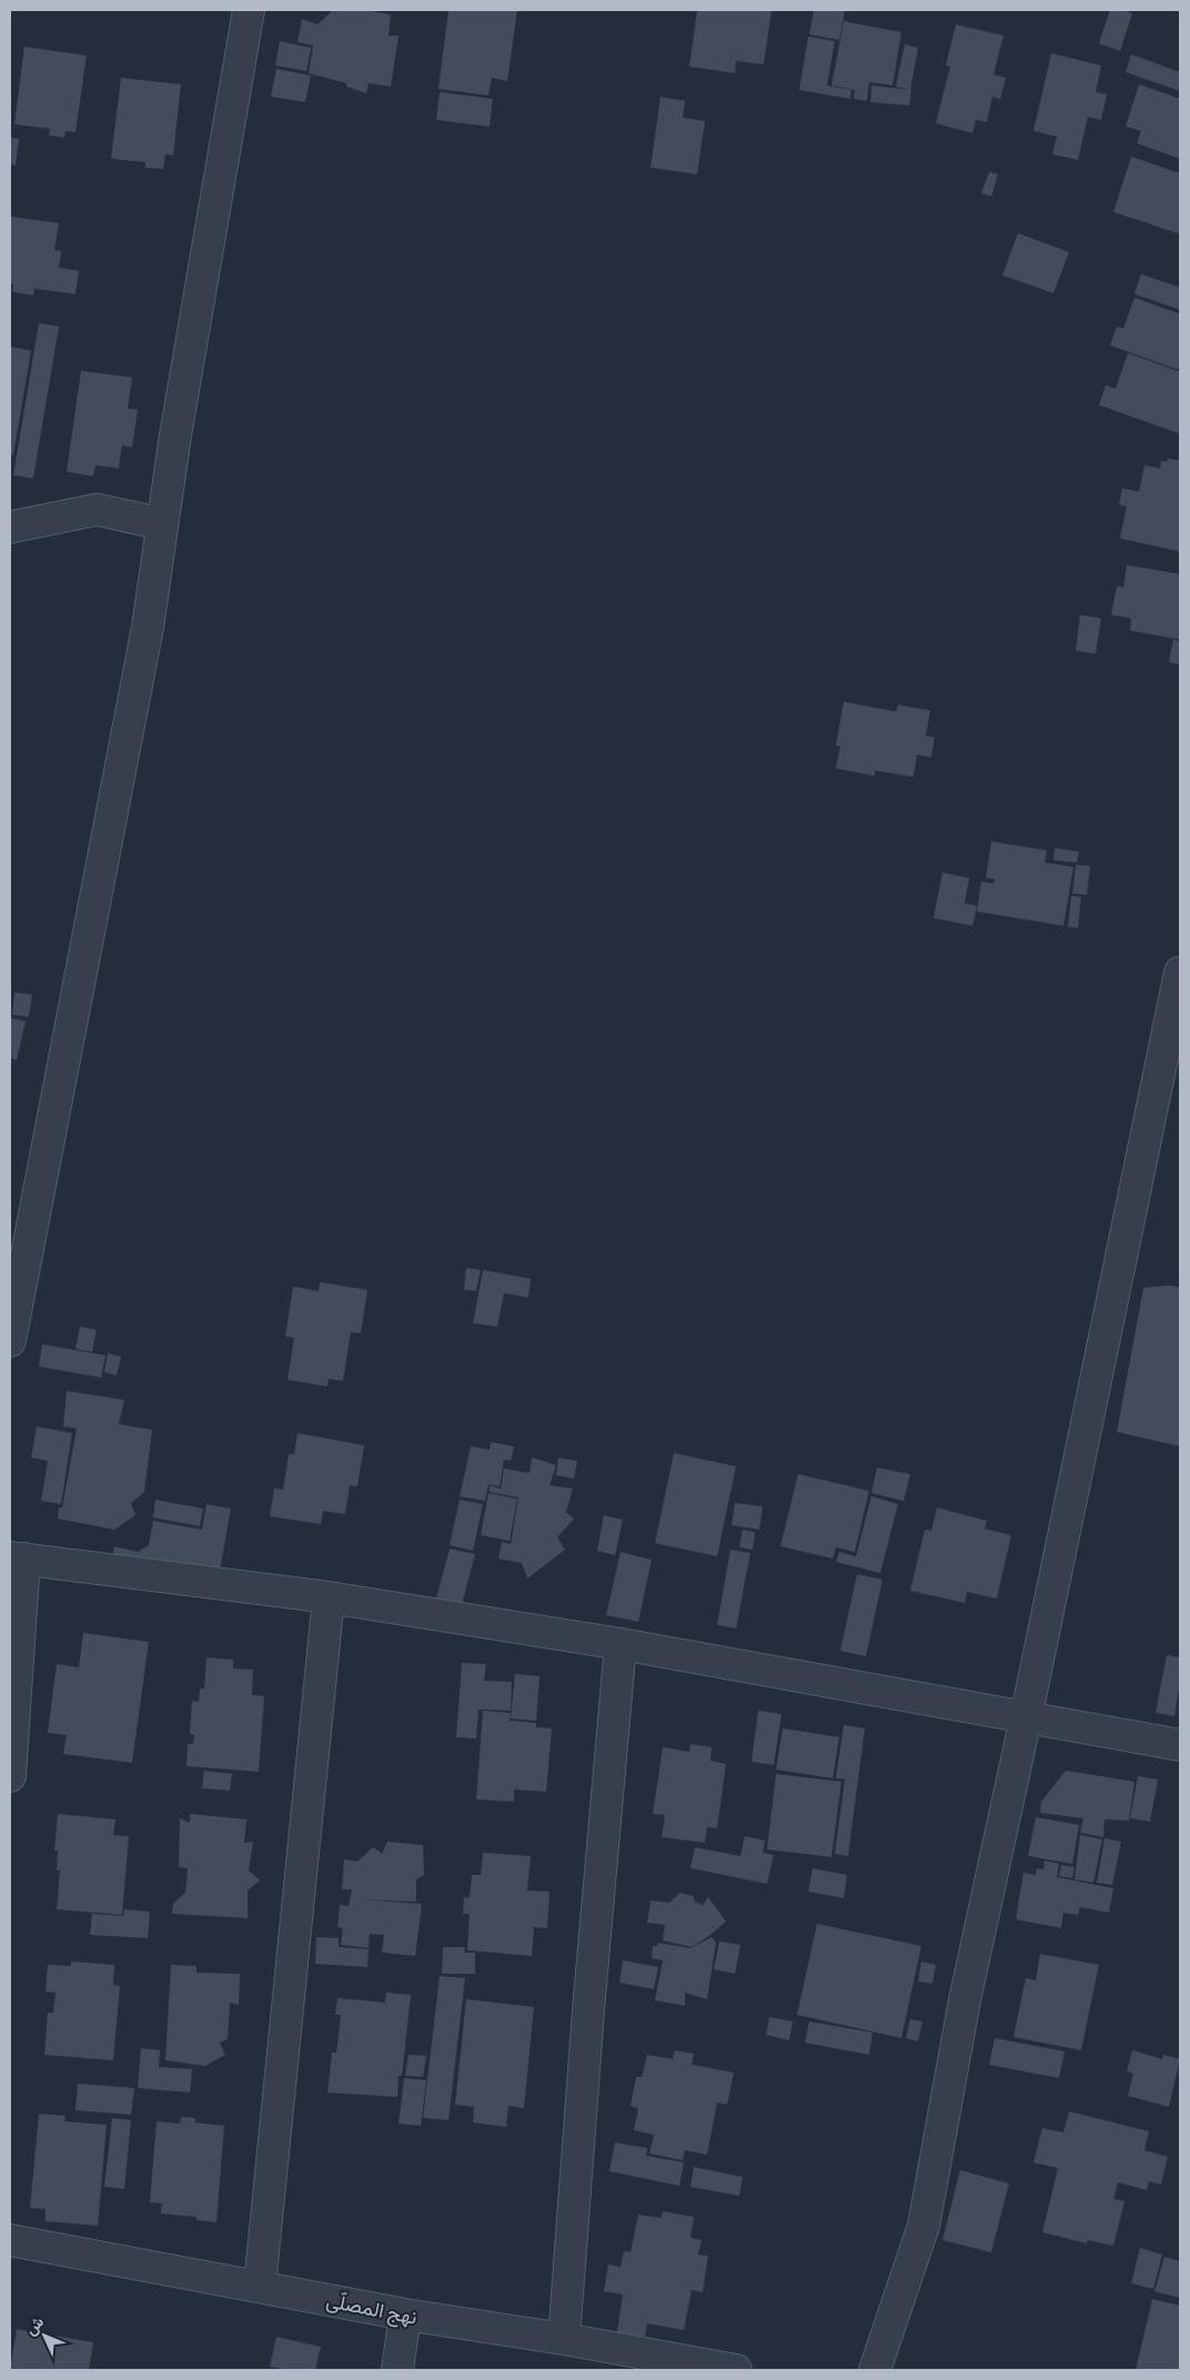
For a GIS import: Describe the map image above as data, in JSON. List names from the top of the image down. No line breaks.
{"streets":{"street":["نهج المصلّى"]},"north":"top left"}
